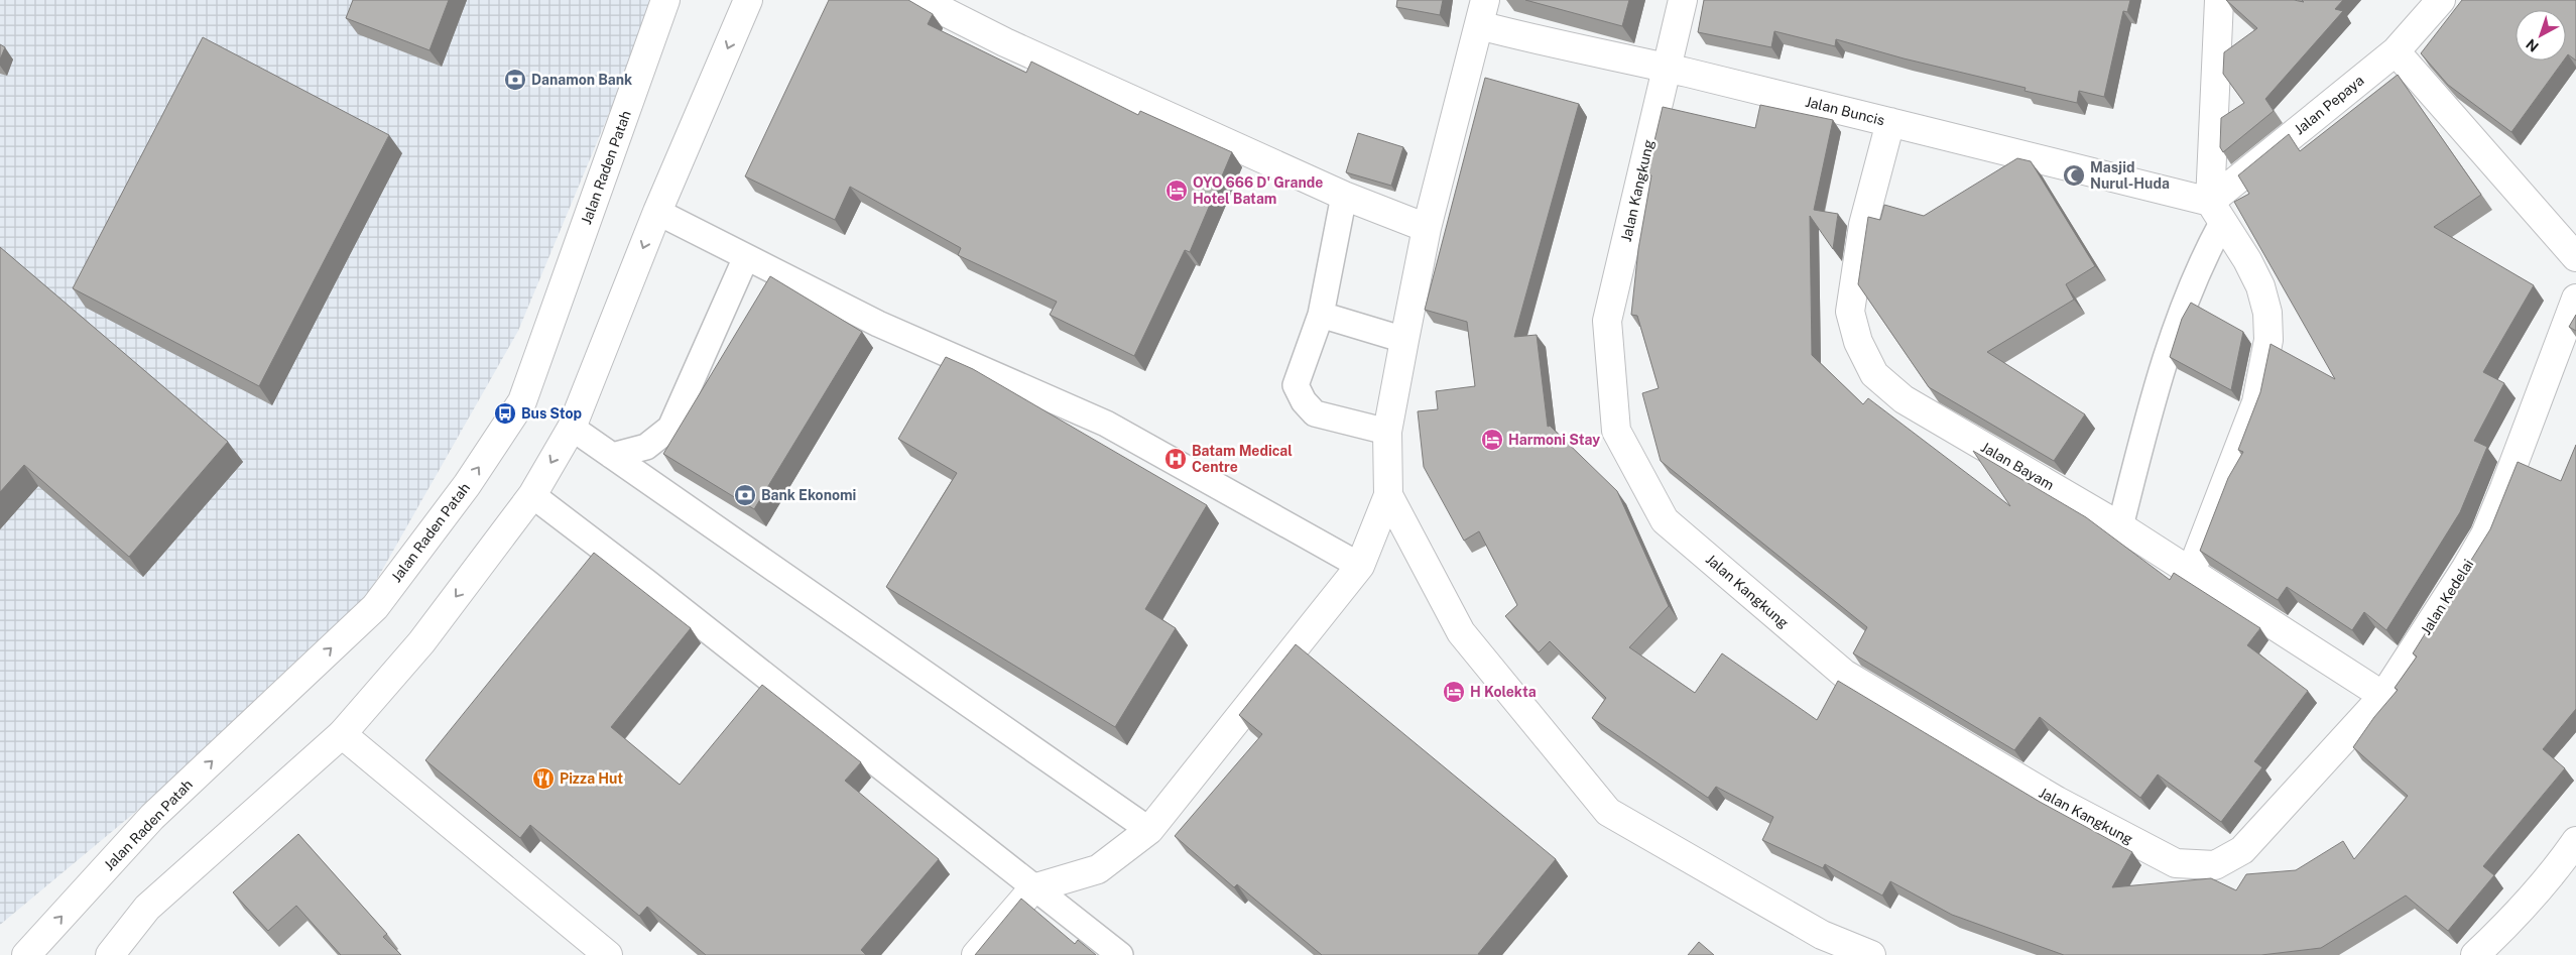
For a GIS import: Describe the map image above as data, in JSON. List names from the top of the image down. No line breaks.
{"streets":{"street":["Jalan Pepaya","Jalan Buncis","Jalan Raden Patah","Jalan Kangkung","Jalan Bayam","Jalan Kedelai"]},"crossings":[["Jalan Pepaya","Jalan Buncis"],["Jalan Buncis","Jalan Kangkung"],["Jalan Buncis","Jalan Bayam"],["Jalan Kangkung","Jalan Kedelai"],["Jalan Bayam","Jalan Kedelai"]],"places":{"bank":["Danamon Bank","Bank Ekonomi"],"mosque":["Masjid Nurul-Huda"],"hotel":["OYO 666 D' Grande Hotel Batam","Harmoni Stay","H Kolekta"],"bus stop":["Bus Stop"],"hospital":["Batam Medical Centre"],"restaurant":["Pizza Hut"]},"north":"bottom left"}
